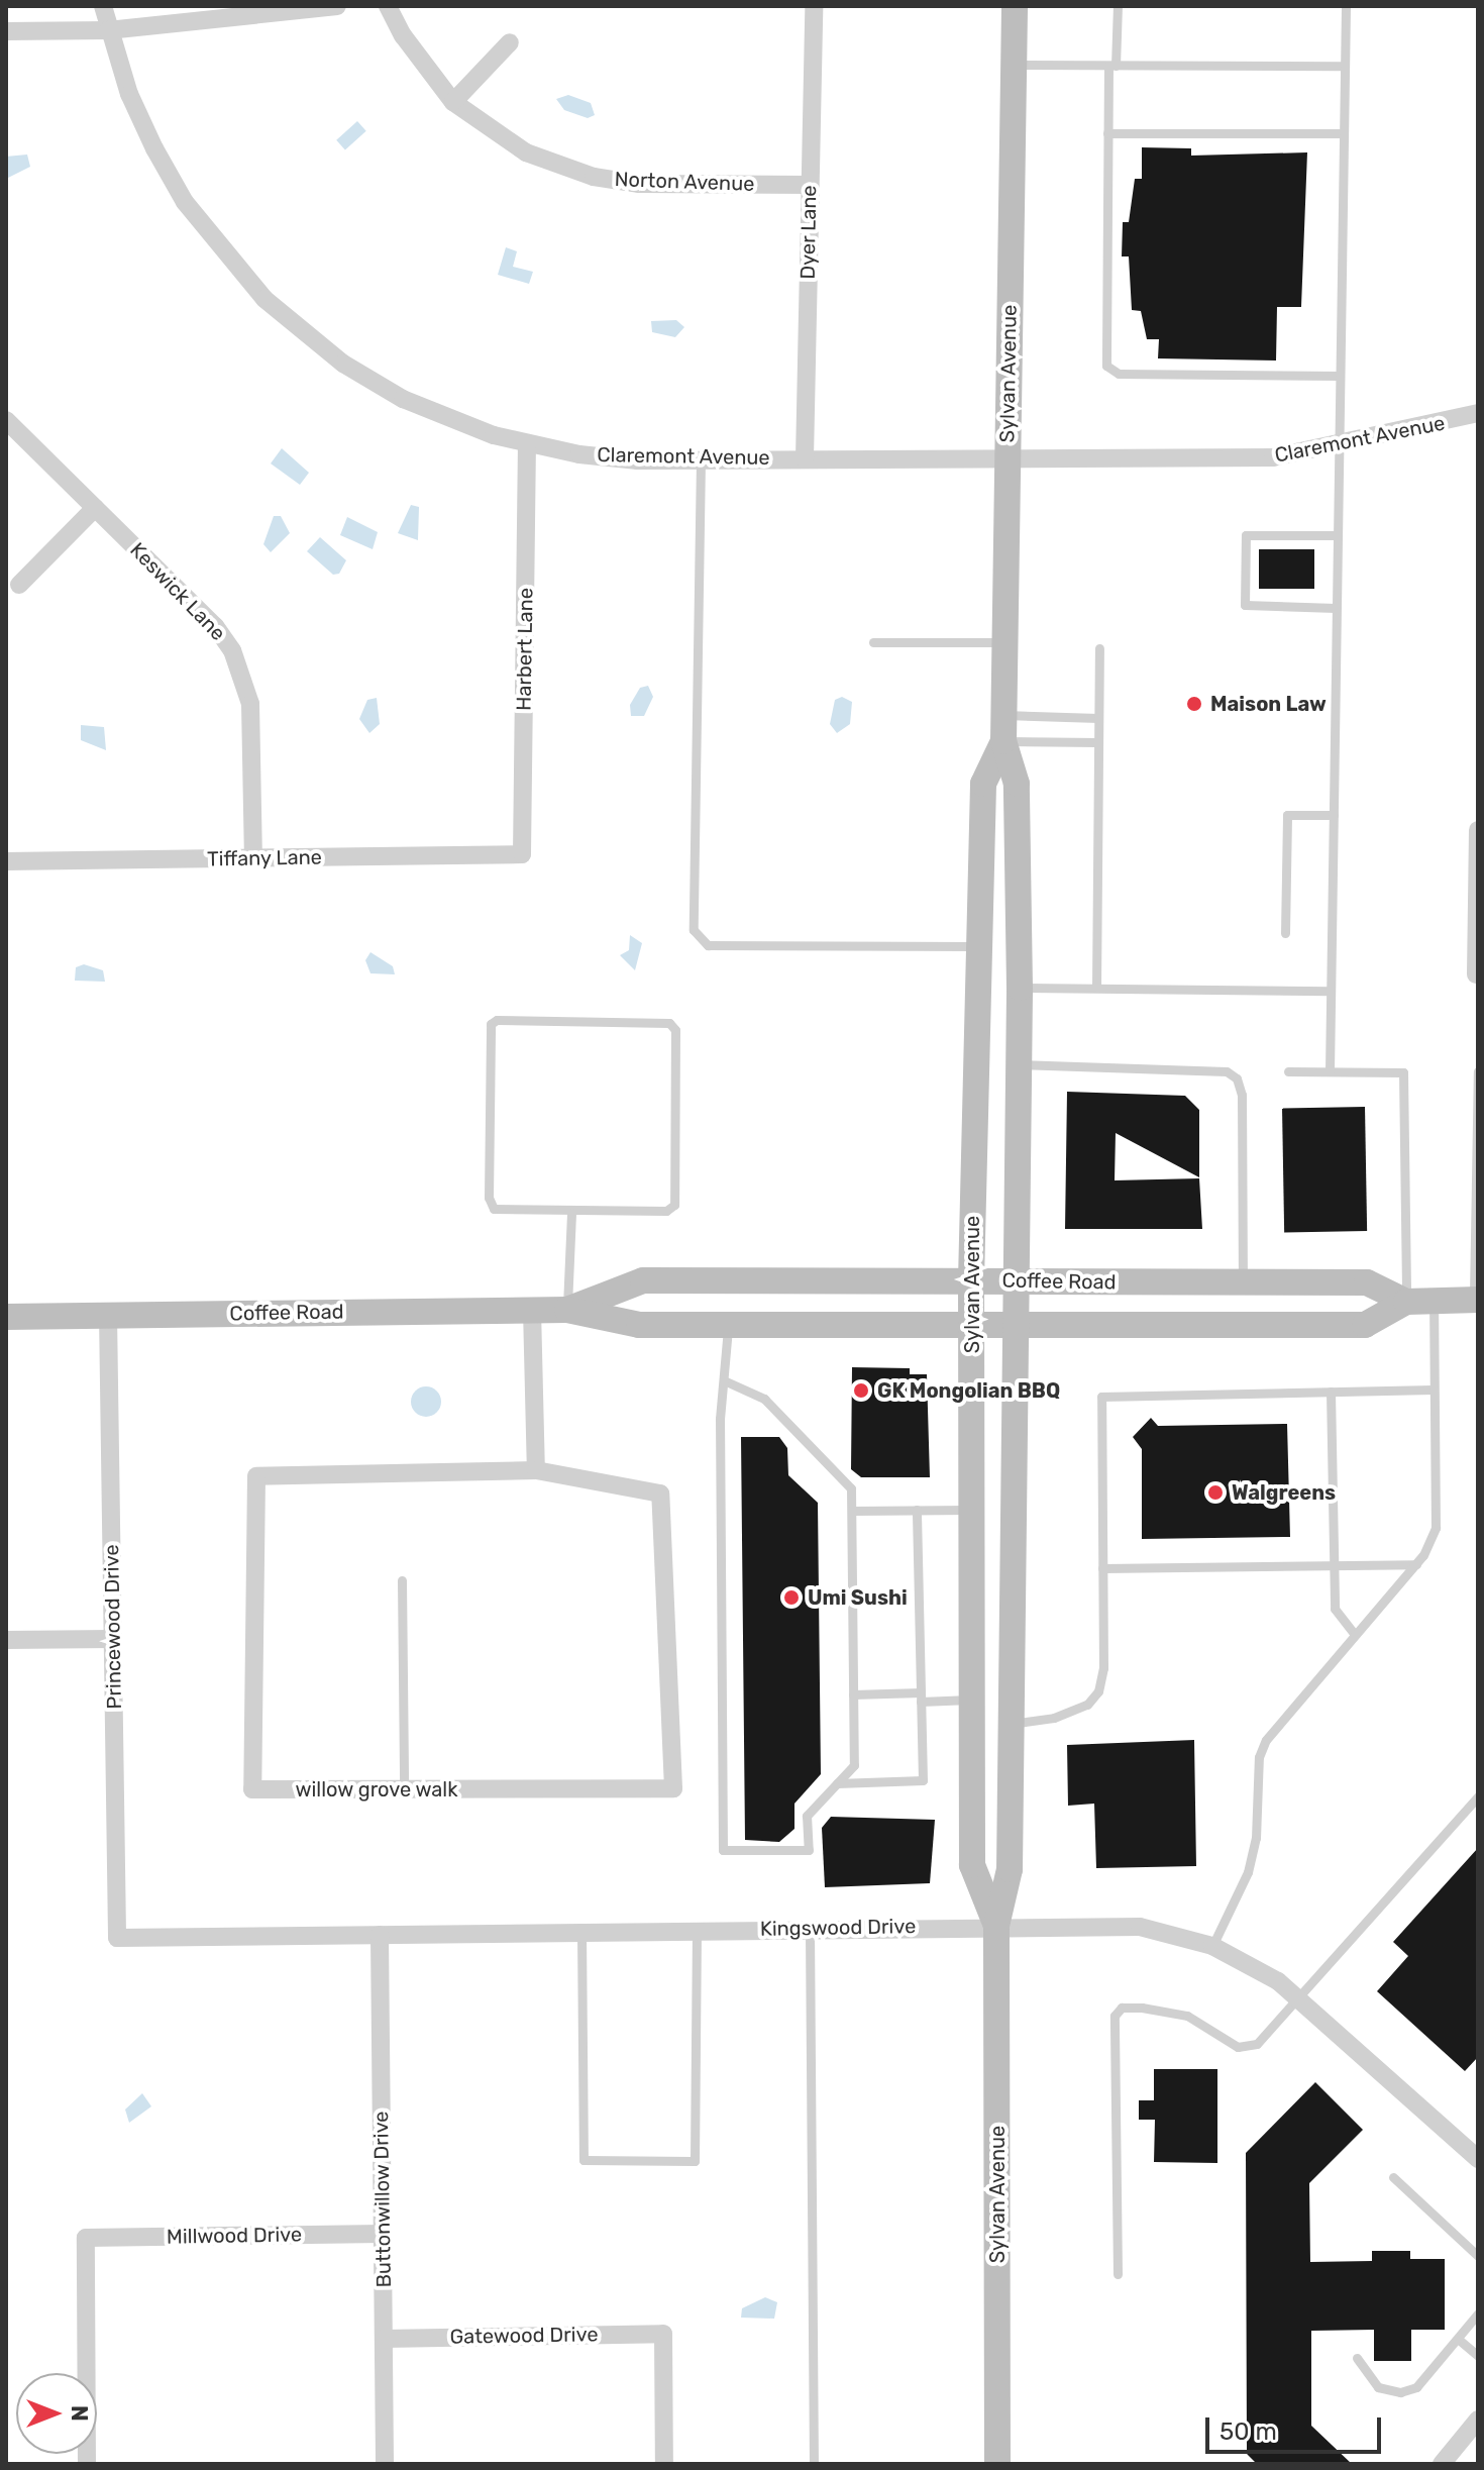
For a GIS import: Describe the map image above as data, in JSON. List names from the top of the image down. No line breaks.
{"streets":{"main road":["Sylvan Avenue","Coffee Road"],"street":["Norton Avenue","Dyer Lane","Claremont Avenue","Keswick Lane","Harbert Lane","Tiffany Lane","Princewood Drive","willow grove walk","Kingswood Drive","Buttonwillow Drive","Millwood Drive","Gatewood Drive"]},"crossings":[["Norton Avenue","Dyer Lane"],["Dyer Lane","Claremont Avenue"],["Sylvan Avenue","Claremont Avenue"],["Sylvan Avenue","Coffee Road"],["Sylvan Avenue","Kingswood Drive"],["Claremont Avenue","Harbert Lane"],["Keswick Lane","Tiffany Lane"],["Harbert Lane","Tiffany Lane"],["Coffee Road","Princewood Drive"],["Princewood Drive","Kingswood Drive"],["Kingswood Drive","Buttonwillow Drive"],["Buttonwillow Drive","Millwood Drive"],["Buttonwillow Drive","Gatewood Drive"]],"places":["Maison Law","GK Mongolian BBQ","Walgreens","Umi Sushi"],"scale_bar":"50 m","north":"right"}
